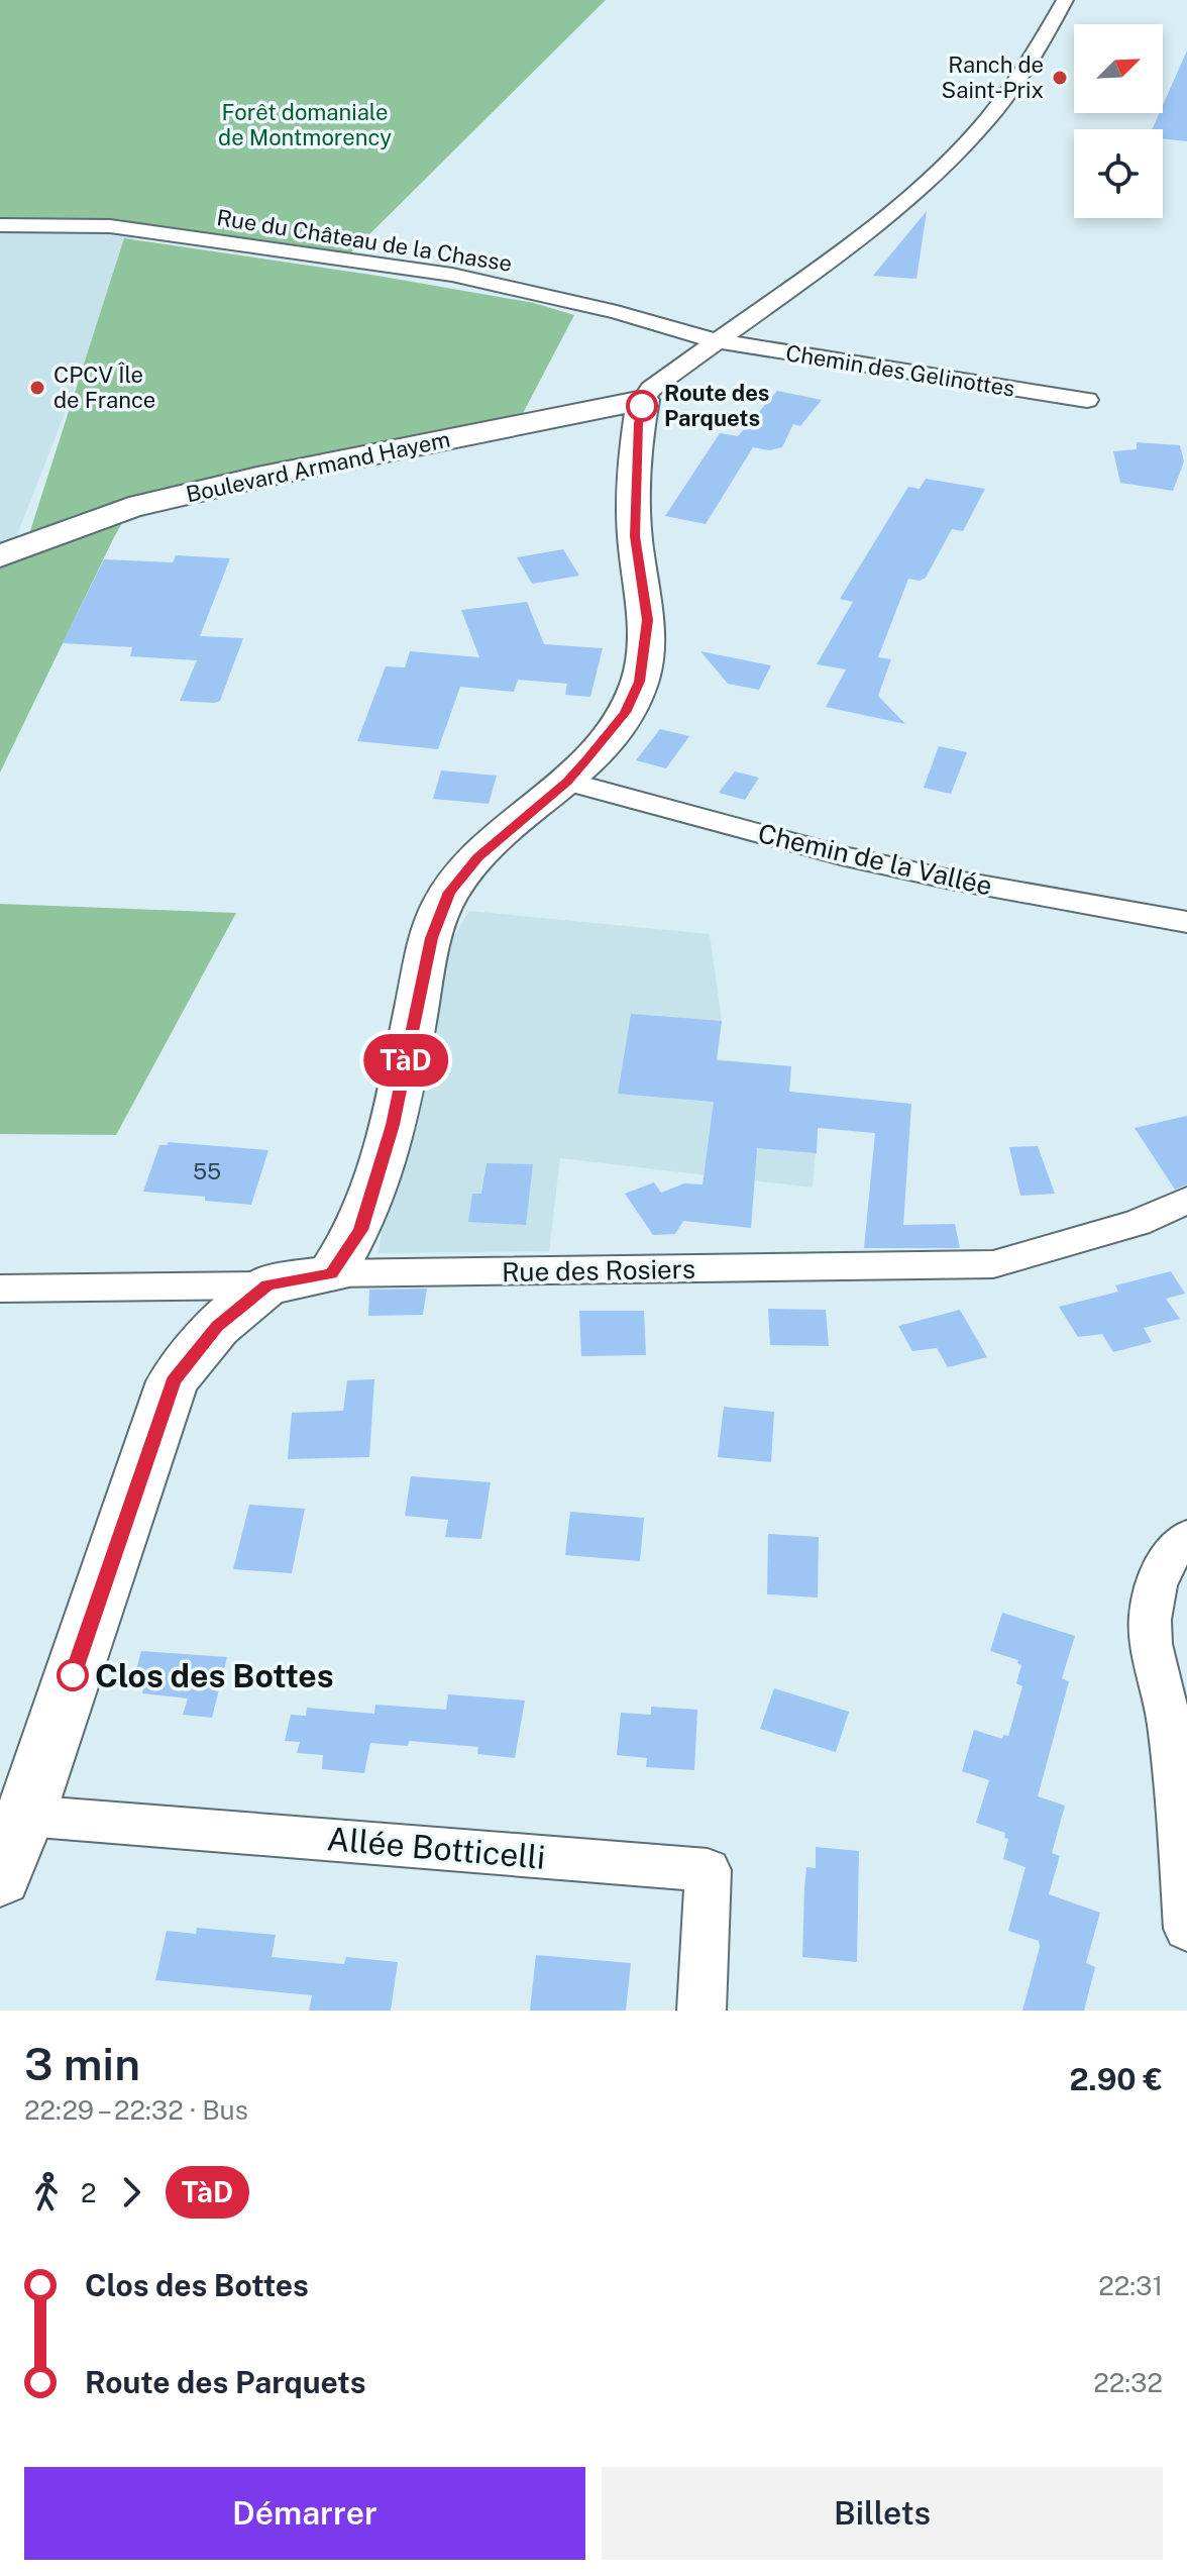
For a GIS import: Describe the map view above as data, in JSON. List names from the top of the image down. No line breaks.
{"streets":{"main road":["Boulevard Armand Hayem","Rue des Rosiers"],"street":["Rue du Château de la Chasse","Chemin des Gelinottes","Chemin de la Vallée","Allée Botticelli"]},"crossings":[["Rue du Château de la Chasse","Chemin des Gelinottes"]],"parks":["Forêt domaniale de Montmorency"],"places":["Ranch de Saint-Prix","CPCV Île de France","Route des Parquets","Clos des Bottes"],"lines":["bus line TàD"],"house_numbers":["55"],"north":"top right","page":{"on_map":"TàD","heading":["3 min","22:29 – 22:32 · Bus","2.90 €"],"legs":["2","TàD"],"list":[{"name":"Clos des Bottes","value":"22:31"},{"name":"Route des Parquets","value":"22:32"}],"buttons":["Démarrer","Billets"]}}
